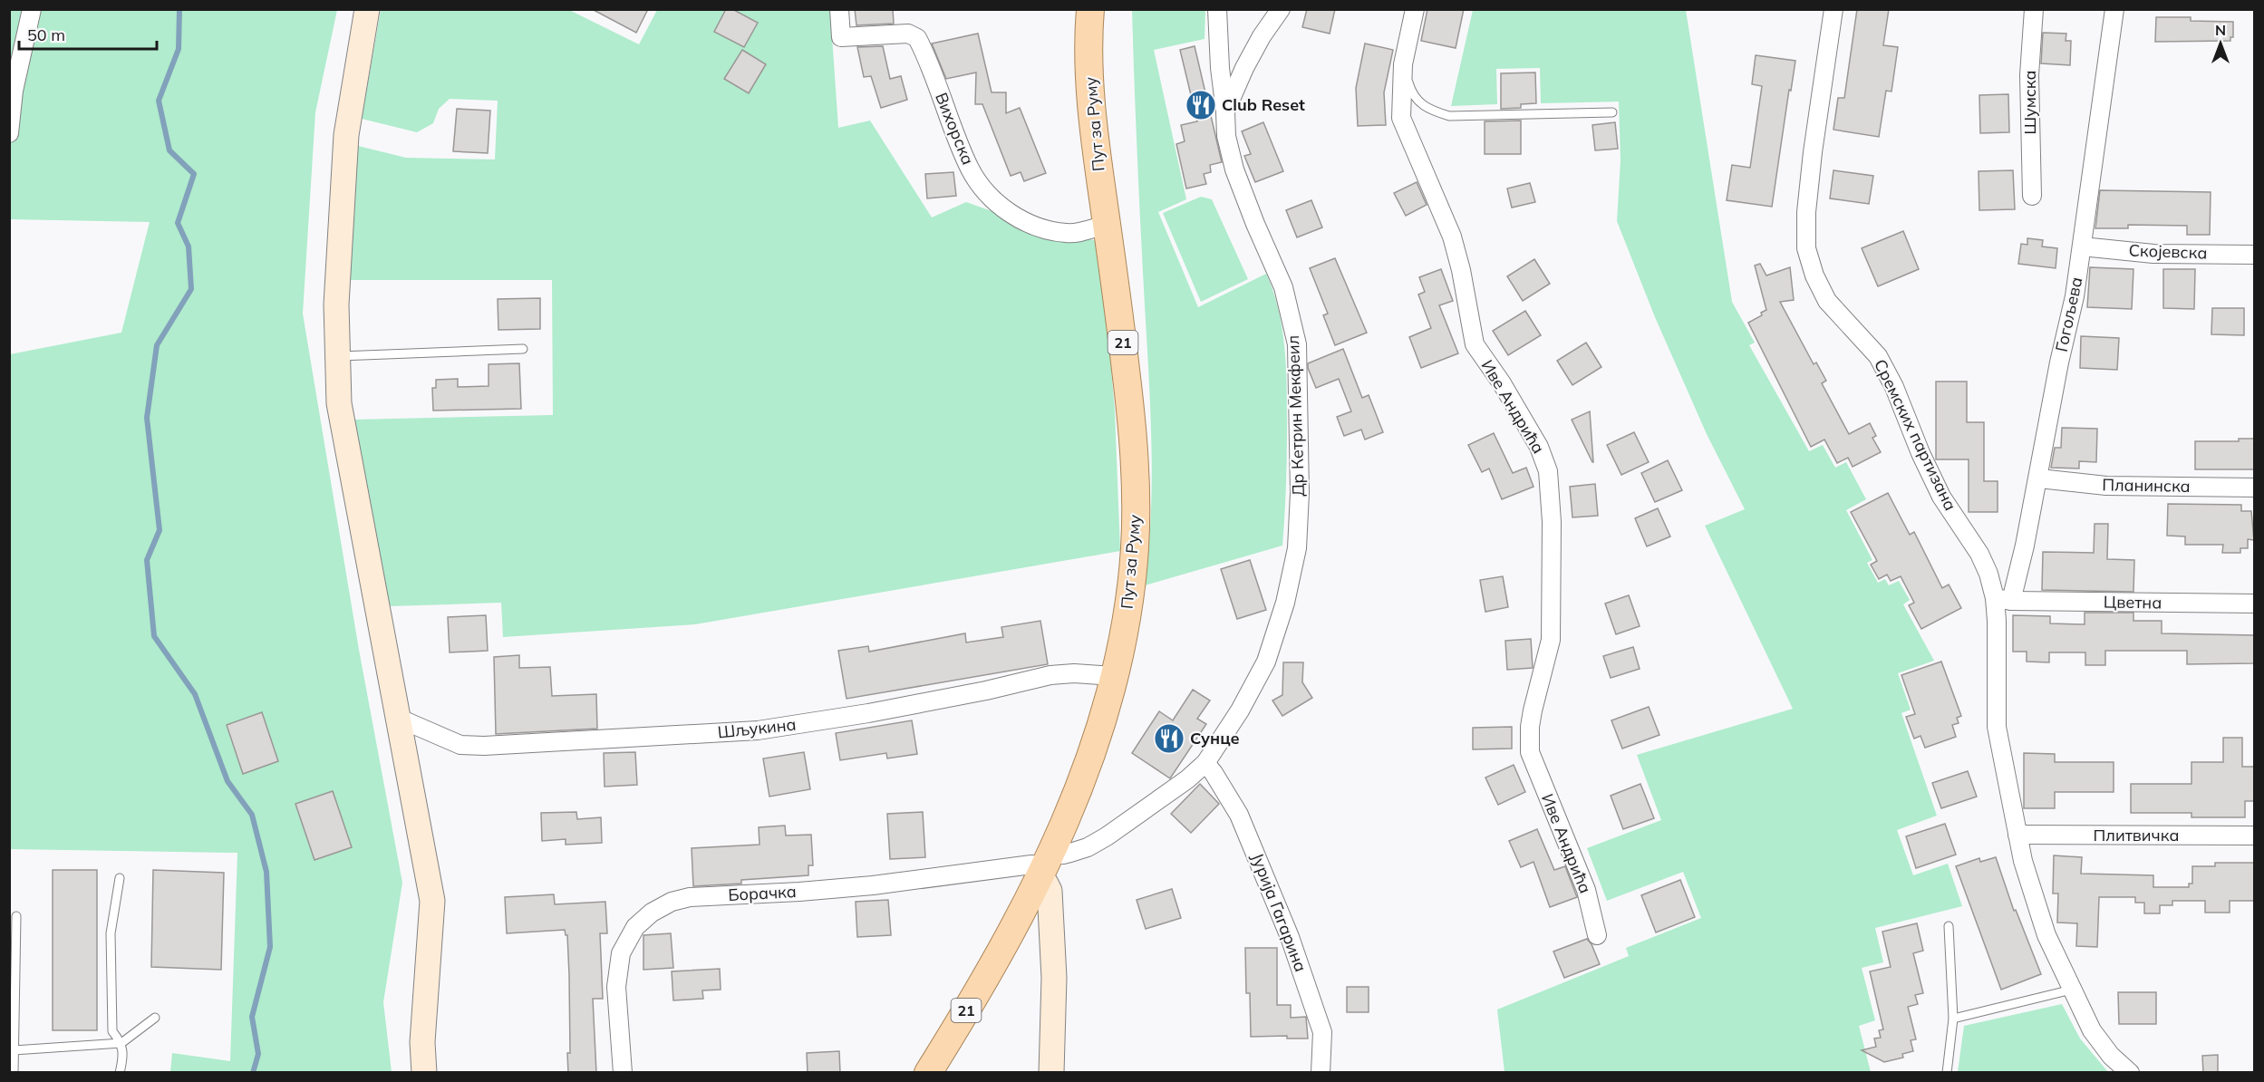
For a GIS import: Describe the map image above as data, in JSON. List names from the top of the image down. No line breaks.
{"streets":{"main road":["Пут за Руму","21"],"street":["Шумска","Вихорска","Скојевска","Гогољева","Иве Андрића","Др Кетрин Мекфеил","Сремских партизана","Планинска","Цветна","Шљукина","Плитвичка","Борачка","Јурија Гагарина"]},"crossings":[["Пут за Руму","Вихорска"],["Пут за Руму","Др Кетрин Мекфеил"],["Пут за Руму","Шљукина"],["Пут за Руму","Борачка"],["Скојевска","Гогољева"],["Гогољева","Сремских партизана"],["Гогољева","Планинска"],["Гогољева","Цветна"],["Др Кетрин Мекфеил","Борачка"],["Др Кетрин Мекфеил","Јурија Гагарина"],["Сремских партизана","Цветна"],["Сремских партизана","Плитвичка"]],"places":{"restaurant":["Club Reset","Сунце"]},"scale_bar":"50 m","north":"top"}
